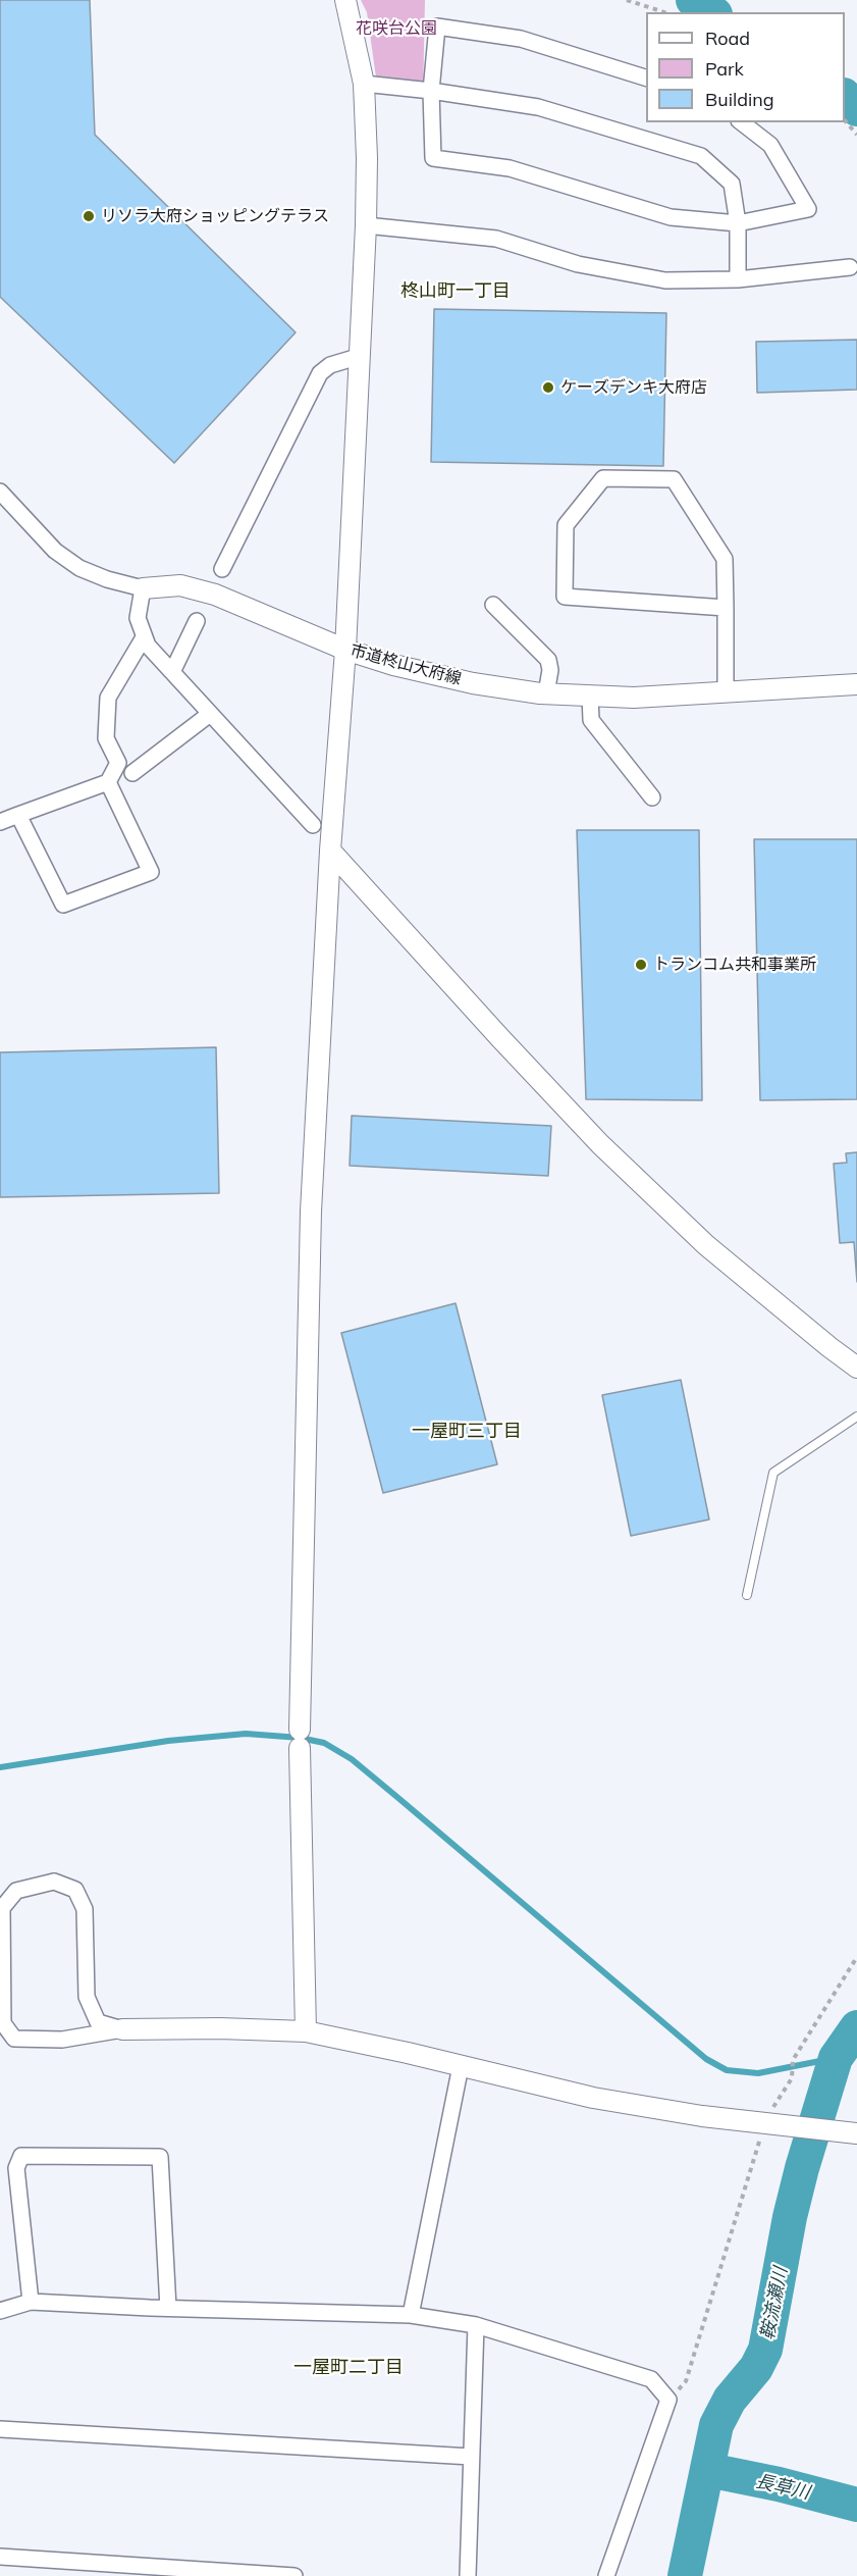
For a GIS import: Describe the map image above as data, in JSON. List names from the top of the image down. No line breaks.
{"streets":{"street":["市道柊山大府線"]},"districts":["柊山町一丁目","一屋町三丁目","一屋町二丁目"],"water":["鞍流瀬川","長草川"],"parks":["花咲台公園"],"places":["リソラ大府ショッピングテラス","ケーズデンキ大府店","トランコム共和事業所"],"legend":["Road","Park","Building"]}
